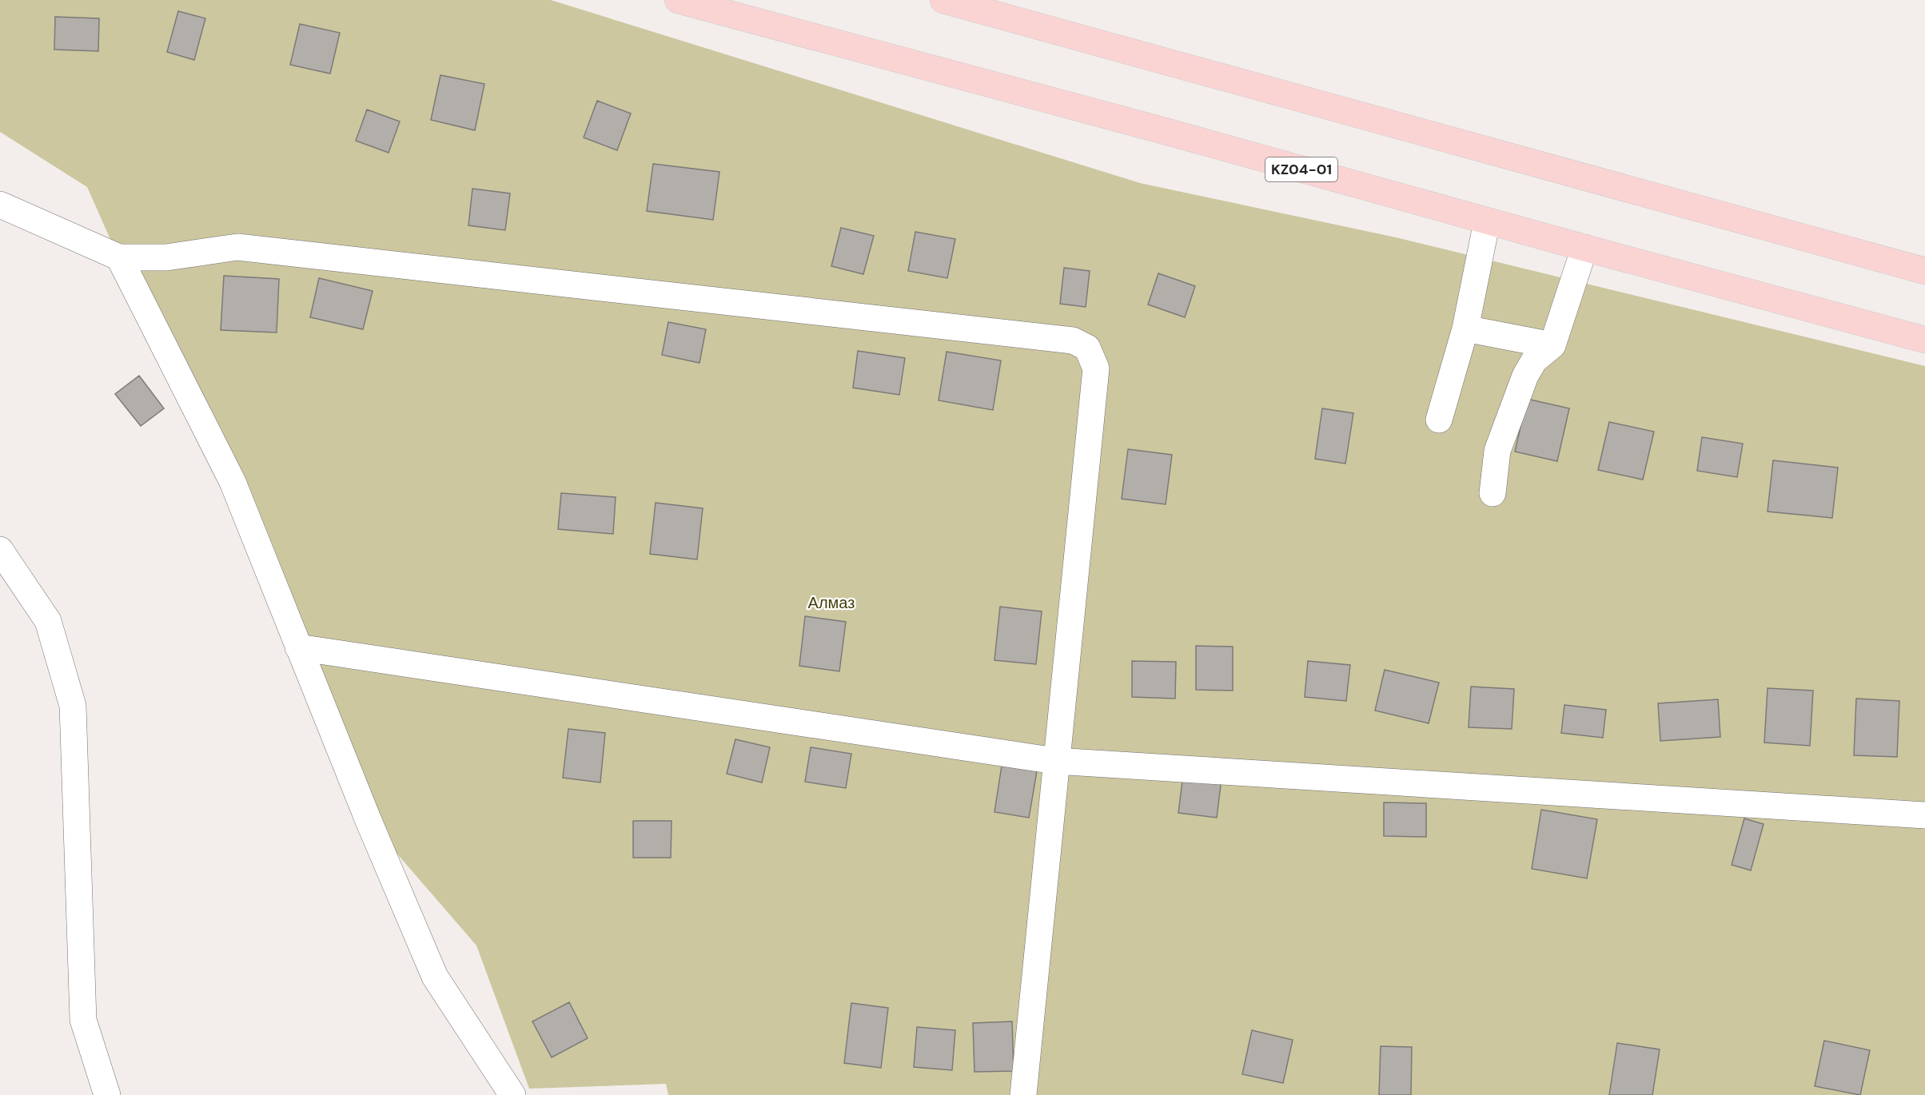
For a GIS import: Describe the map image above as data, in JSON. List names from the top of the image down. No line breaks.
{"streets":{"main road":["KZ04-01"]},"parks":["Алмаз"]}
